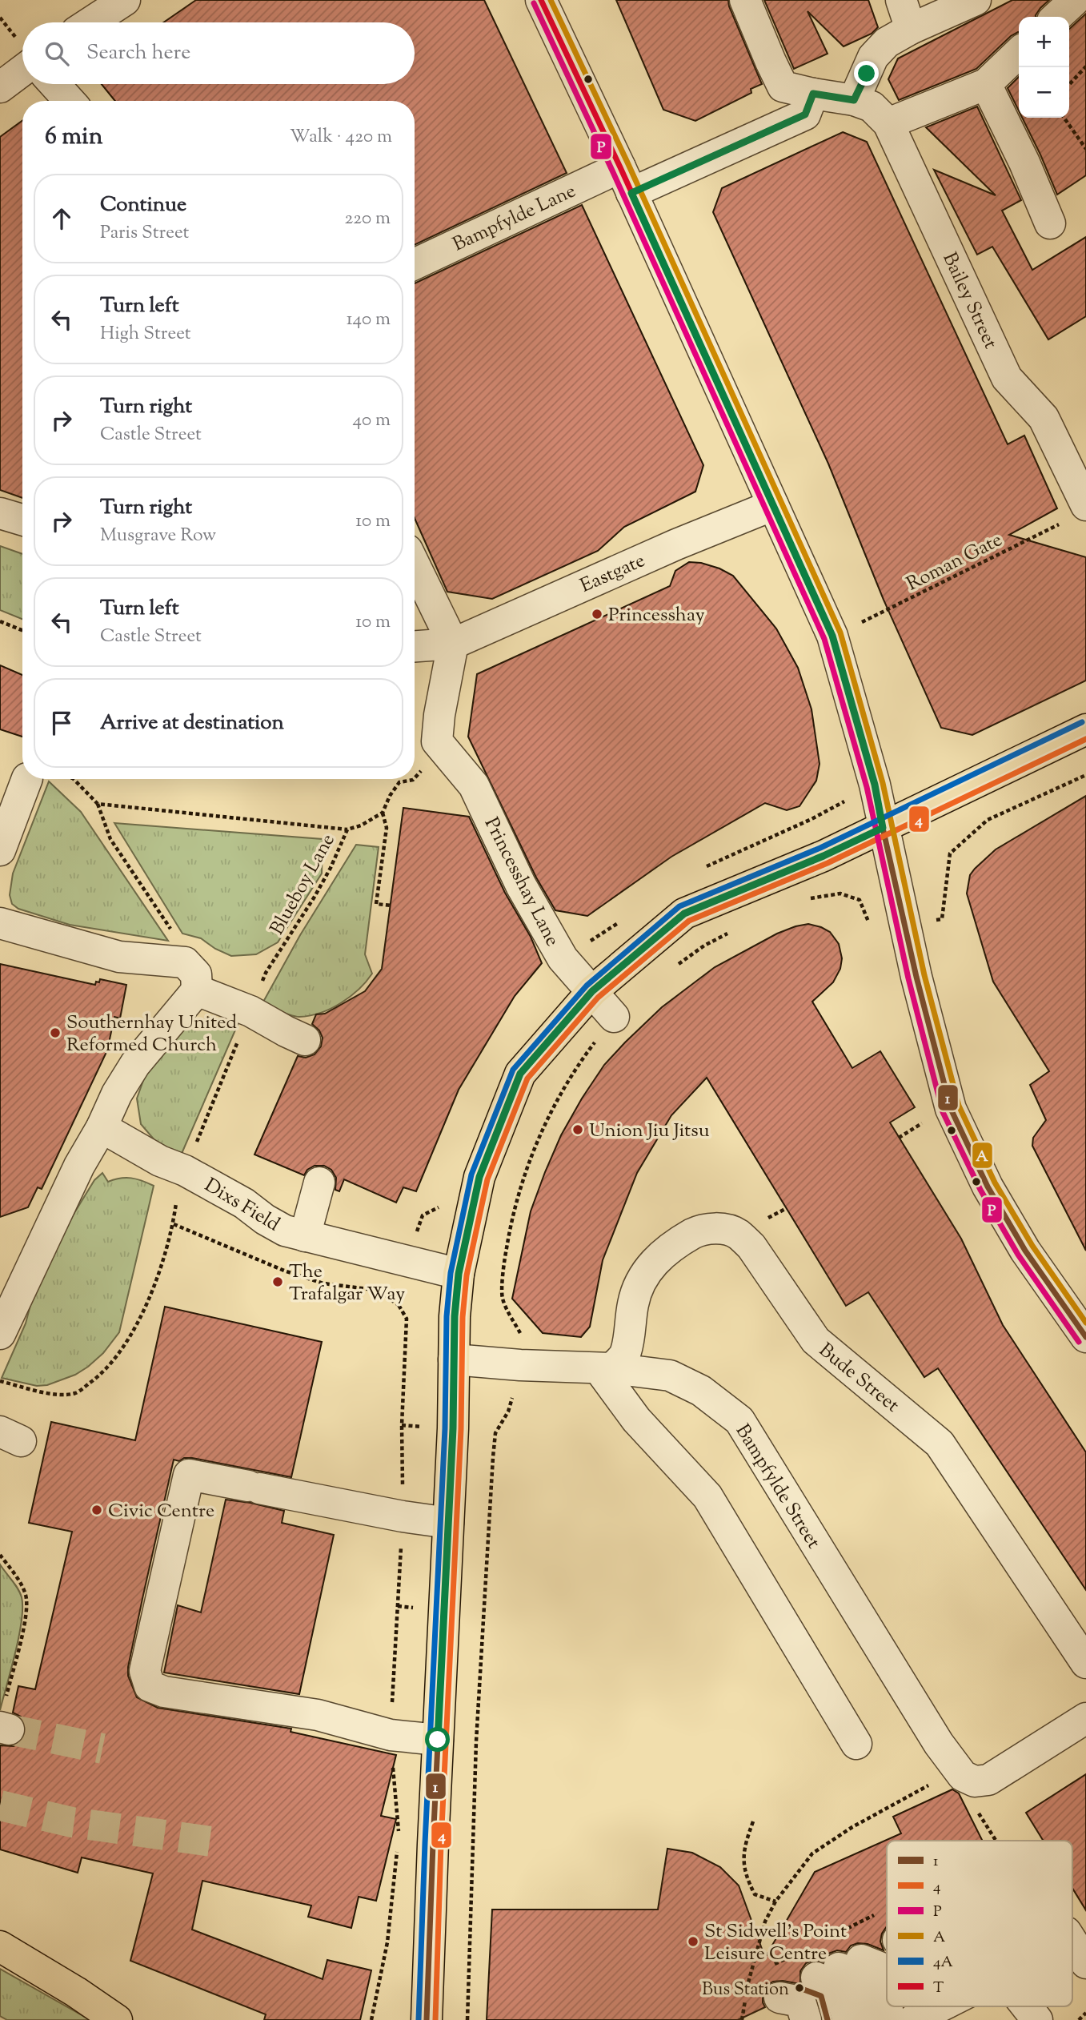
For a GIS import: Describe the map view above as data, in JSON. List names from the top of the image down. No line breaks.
{"streets":{"street":["Bampfylde Lane","Bailey Street","Eastgate","Princesshay Lane","Dixs Field","Bude Street","Bampfylde Street"],"path":["Roman Gate","Blueboy Lane"]},"crossings":[["Bailey Street","Roman Gate"],["Blueboy Lane","Dixs Field"],["Bude Street","Bampfylde Street"]],"places":["Princesshay","Southernhay United Reformed Church","Union Jiu Jitsu","The Trafalgar Way","Civic Centre","St Sidwell's Point Leisure Centre","Bus Station"],"lines":["transit line A","transit line T","transit line P","transit line 4A","transit line 4","transit line 1"],"legend":["1","4","P","A","4A","T"],"page":{"map_buttons":["+","−"],"search":"Search here","heading":["6 min","Walk · 420 m"],"list":[["Continue","Paris Street","220 m"],["Turn left","High Street","140 m"],["Turn right","Castle Street","40 m"],["Turn right","Musgrave Row","10 m"],["Turn left","Castle Street","10 m"],"Arrive at destination"]}}
